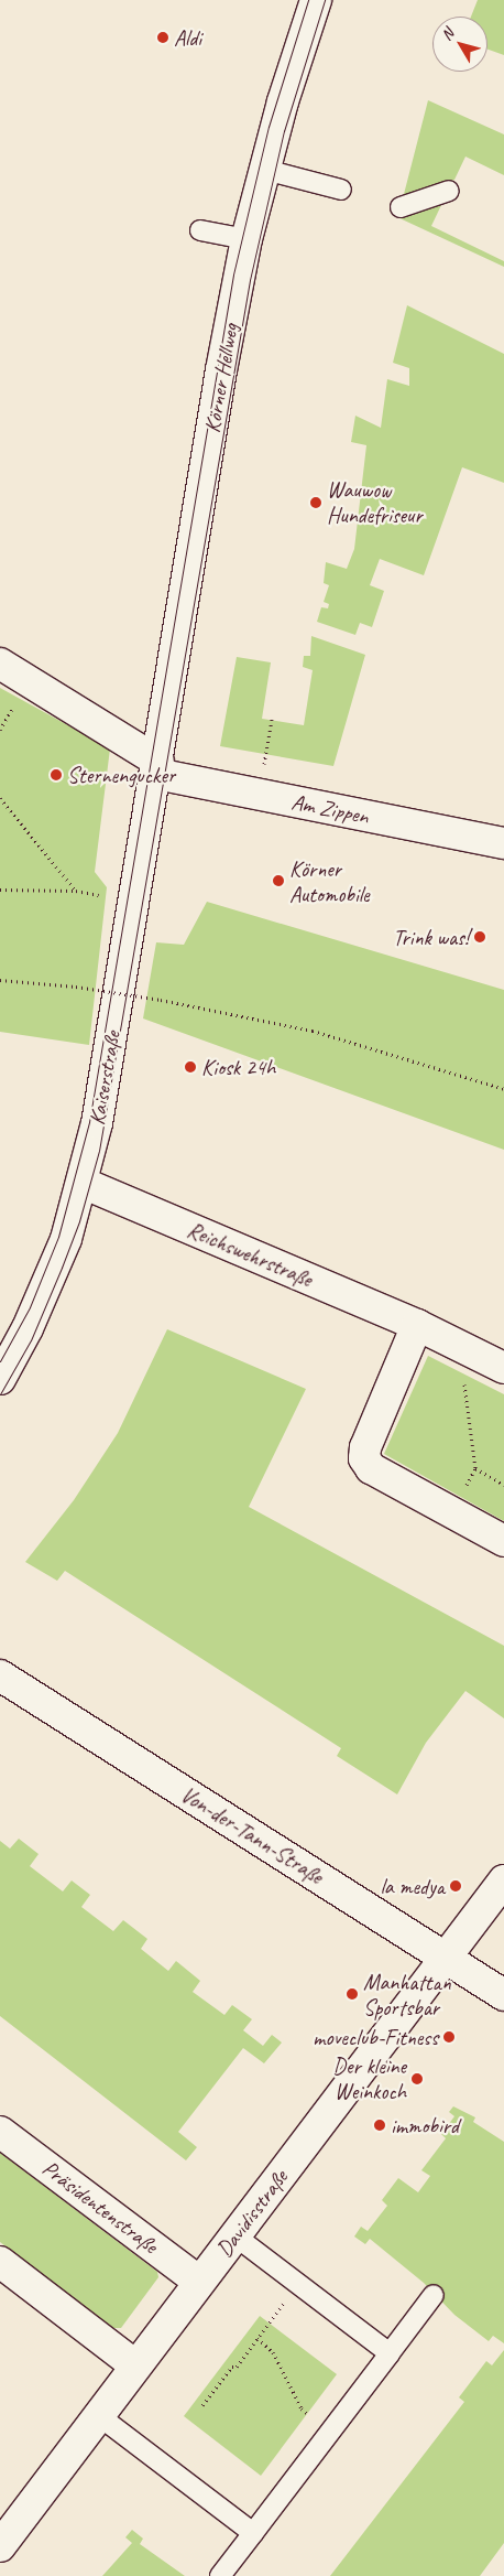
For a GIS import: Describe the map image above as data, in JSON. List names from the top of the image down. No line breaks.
{"streets":{"street":["Körner Hellweg","Am Zippen","Kaiserstraße","Reichswehrstraße","Von-der-Tann-Straße","Präsidentenstraße","Davidisstraße"]},"crossings":[["Körner Hellweg","Am Zippen"],["Körner Hellweg","Kaiserstraße"],["Am Zippen","Kaiserstraße"],["Kaiserstraße","Reichswehrstraße"],["Von-der-Tann-Straße","Davidisstraße"],["Präsidentenstraße","Davidisstraße"]],"places":["Aldi","Wauwow Hundefriseur","Sternengucker","Körner Automobile","Trink was!","Kiosk 24h","la medya","Manhattan Sportsbar","moveclub-Fitness","Der kleine Weinkoch","immobird"],"north":"top left"}
